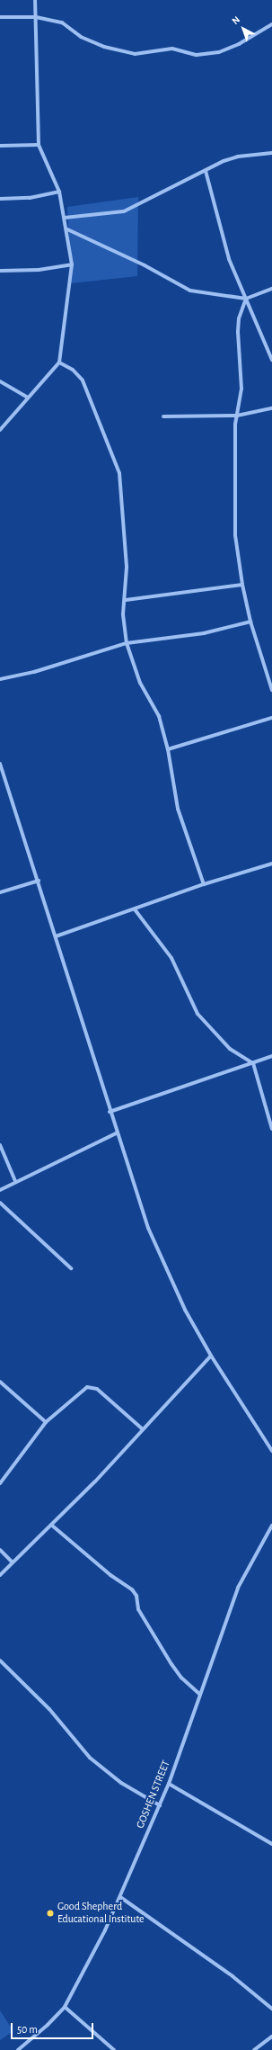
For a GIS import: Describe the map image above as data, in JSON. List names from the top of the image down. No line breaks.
{"streets":{"street":["GOSHEN STREET"]},"places":["Good Shepherd Educational Institute"],"scale_bar":"50 m","north":"top left"}
